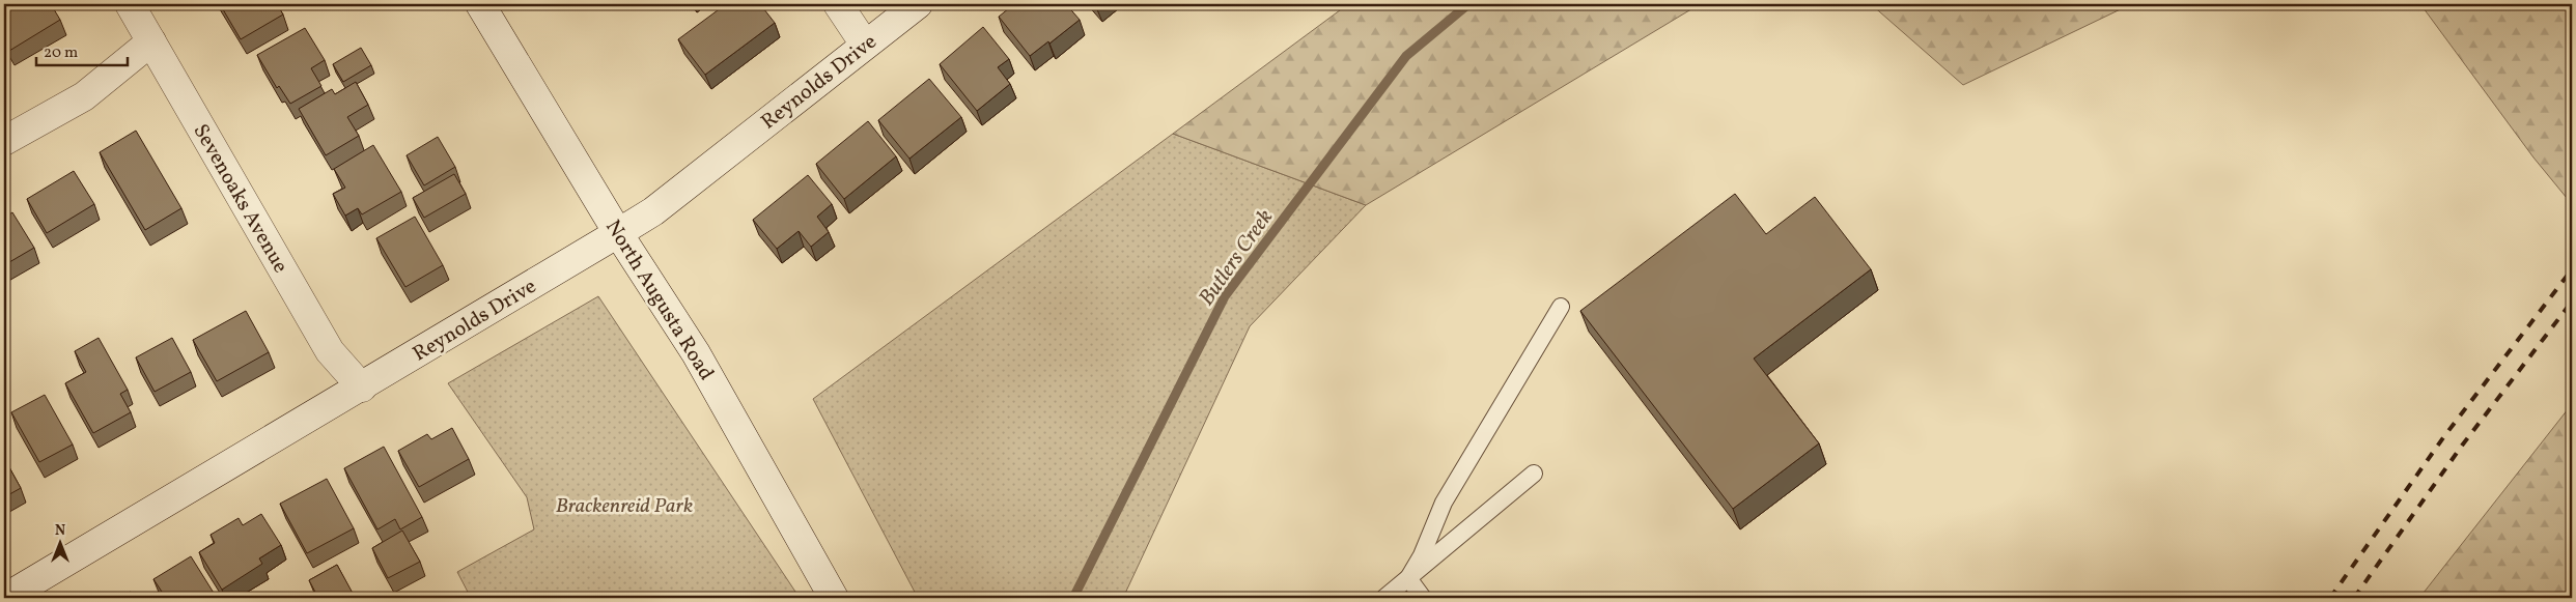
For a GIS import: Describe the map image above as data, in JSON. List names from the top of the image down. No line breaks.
{"streets":{"street":["Reynolds Drive","Sevenoaks Avenue","North Augusta Road"]},"crossings":[["Reynolds Drive","Sevenoaks Avenue"],["Reynolds Drive","North Augusta Road"]],"water":["Butlers Creek"],"parks":["Brackenreid Park"],"scale_bar":"20 m","north":"top"}
